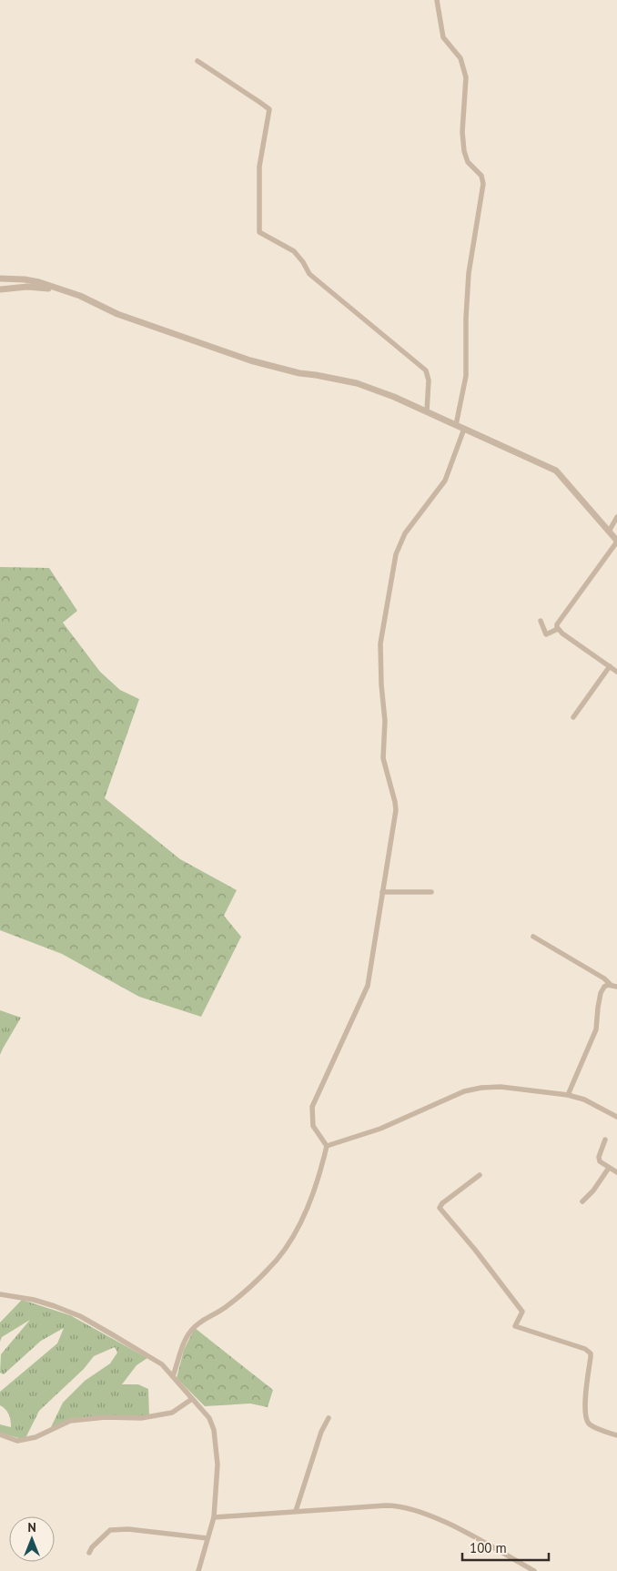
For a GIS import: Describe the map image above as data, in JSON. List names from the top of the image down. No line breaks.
{"scale_bar":"100 m","north":"top"}
